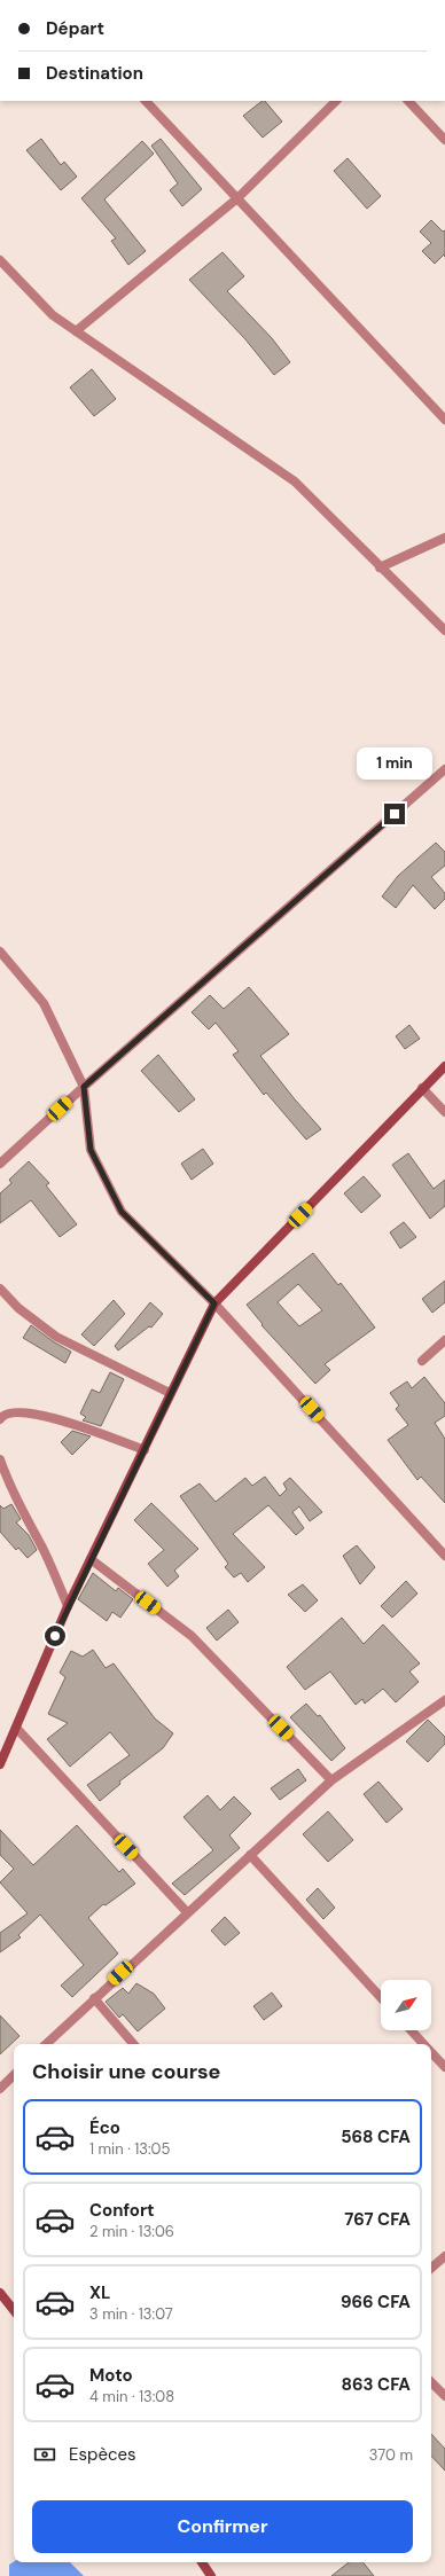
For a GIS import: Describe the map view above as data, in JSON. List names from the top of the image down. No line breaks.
{"north":"top right","page":{"banner":["Départ","Destination"],"bubble":"1 min","heading":"Choisir une course","list":[{"name":"Éco","note":"1 min · 13:05","value":"568 CFA"},{"name":"Confort","note":"2 min · 13:06","value":"767 CFA"},{"name":"XL","note":"3 min · 13:07","value":"966 CFA"},{"name":"Moto","note":"4 min · 13:08","value":"863 CFA"}],"pay":["Espèces","370 m"],"buttons":"Confirmer"}}
